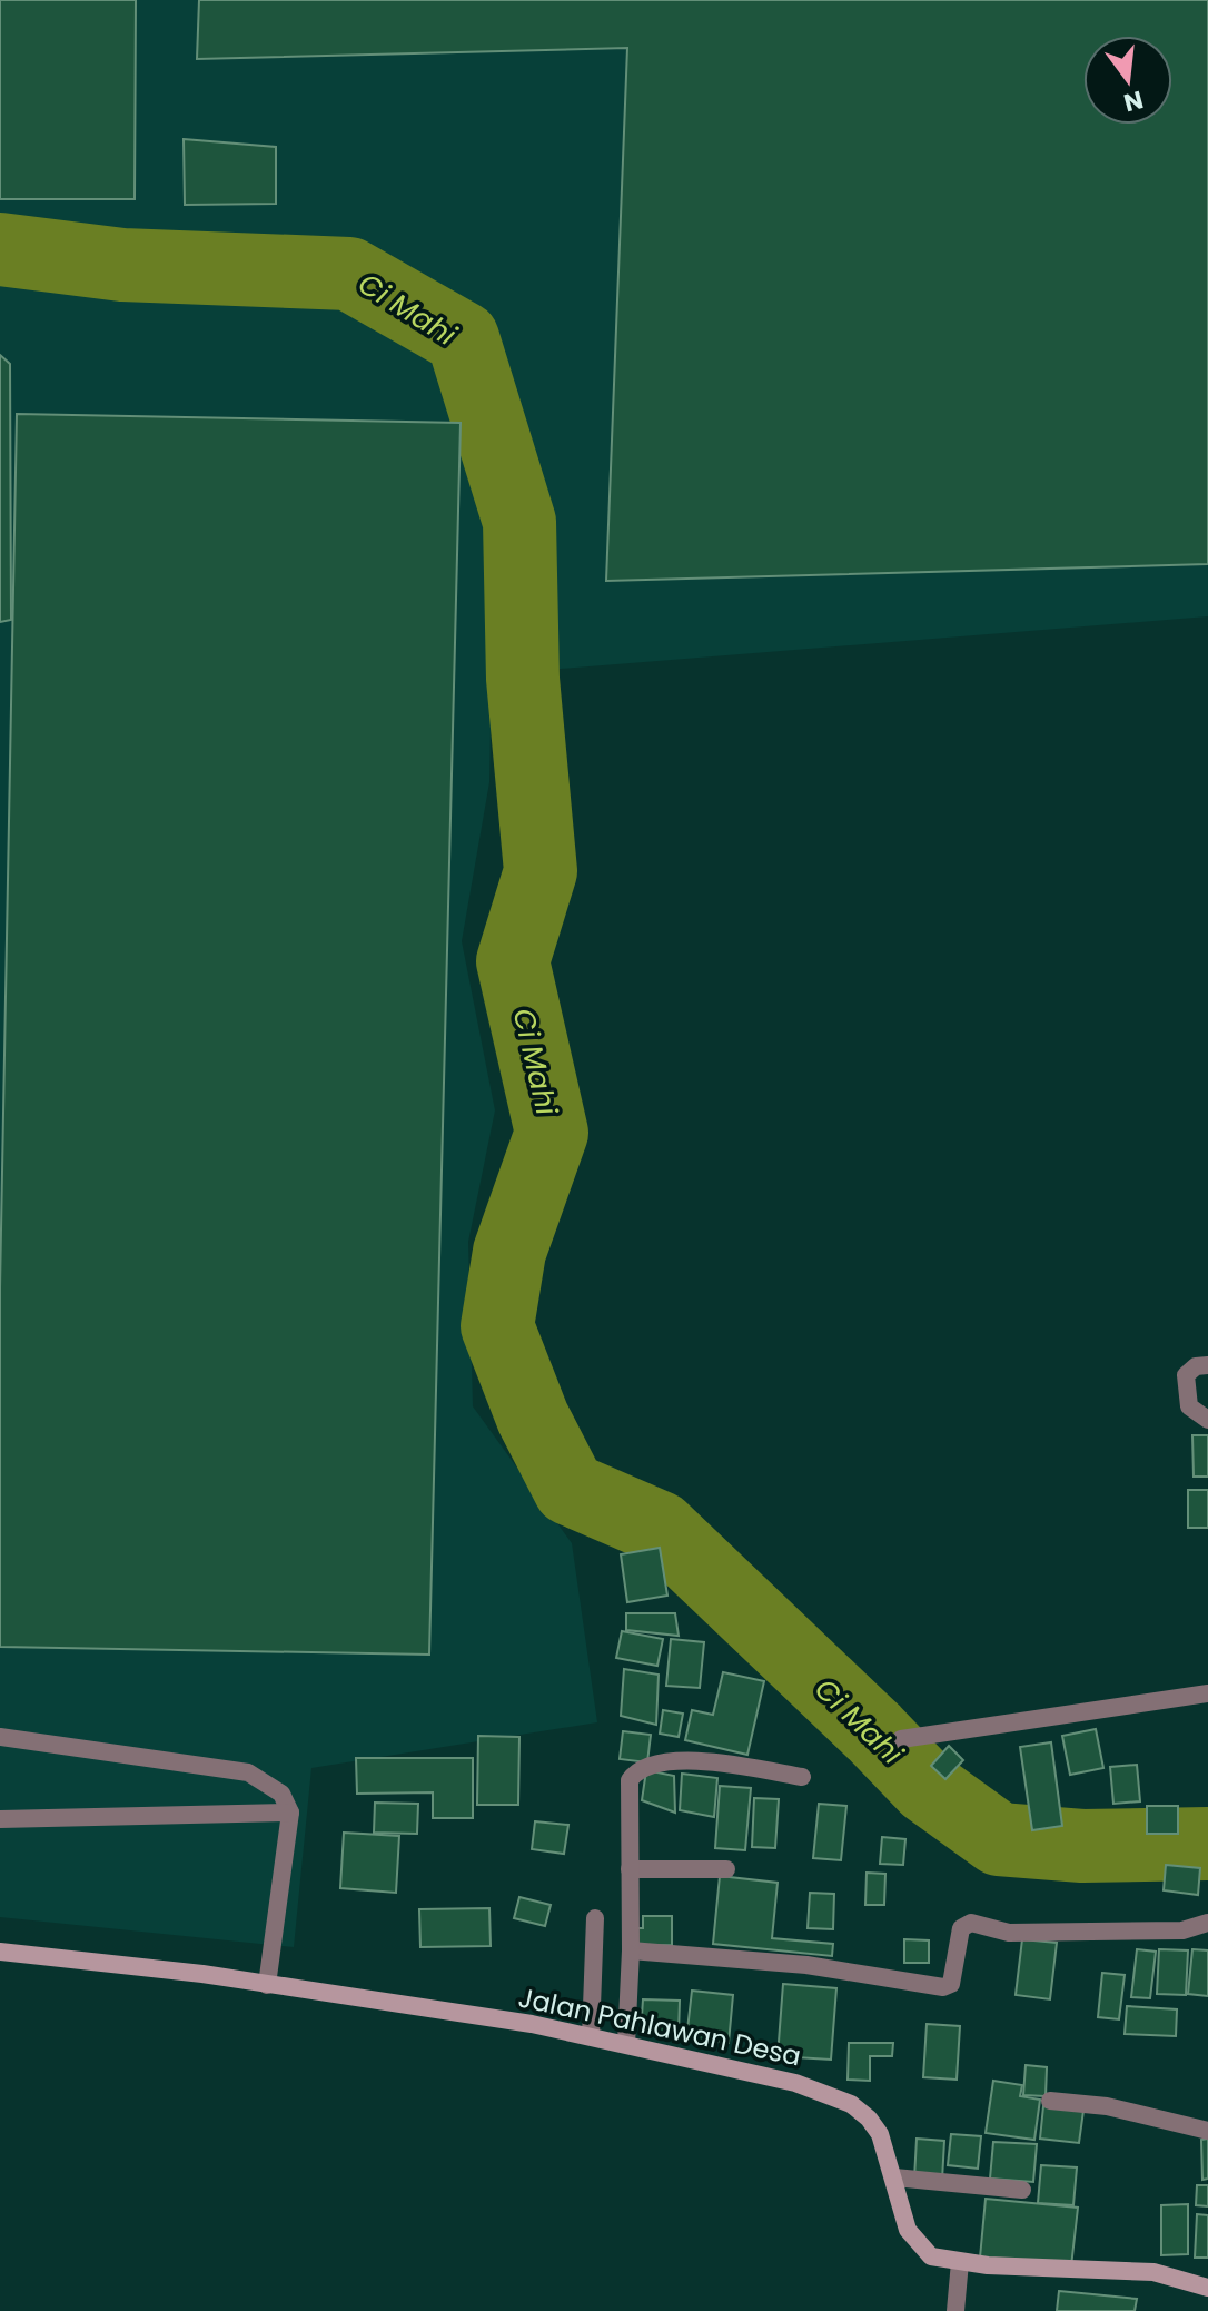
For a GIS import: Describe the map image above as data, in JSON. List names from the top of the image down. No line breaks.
{"streets":{"main road":["Jalan Pahlawan Desa"]},"water":["Ci Mahi"],"north":"bottom"}
